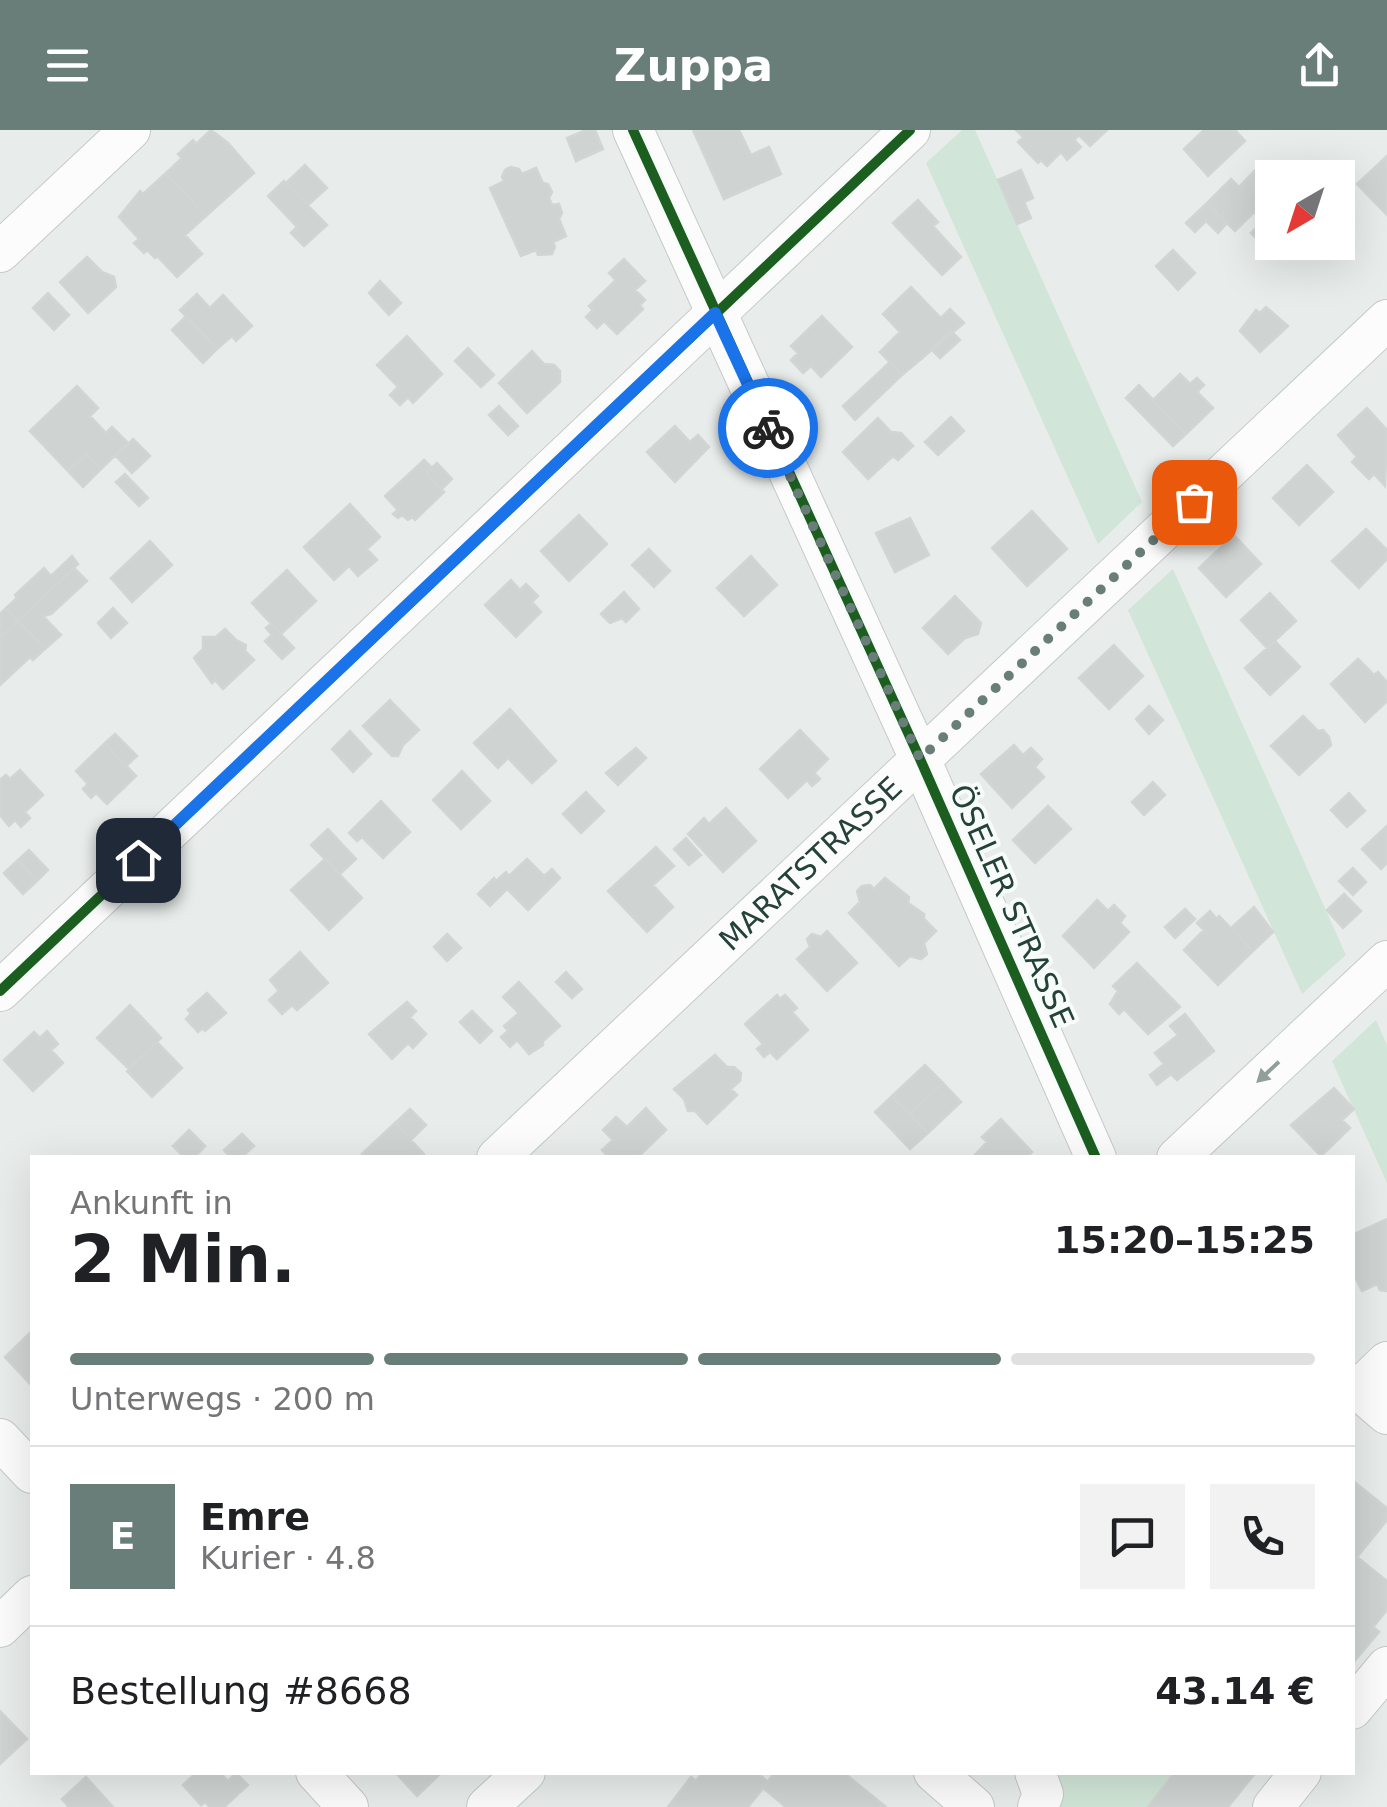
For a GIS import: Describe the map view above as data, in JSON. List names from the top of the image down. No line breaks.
{"streets":{"street":["MARATSTRASSE","ÖSELER STRASSE"]},"crossings":[["MARATSTRASSE","ÖSELER STRASSE"]],"north":"bottom left","page":{"header":"Zuppa","heading":["2 Min.","Ankunft in","15:20–15:25"],"panel":["Emre","Kurier · 4.8","Bestellung #8668","43.14 €"],"bar":"Unterwegs · 200 m","round":"E"}}
